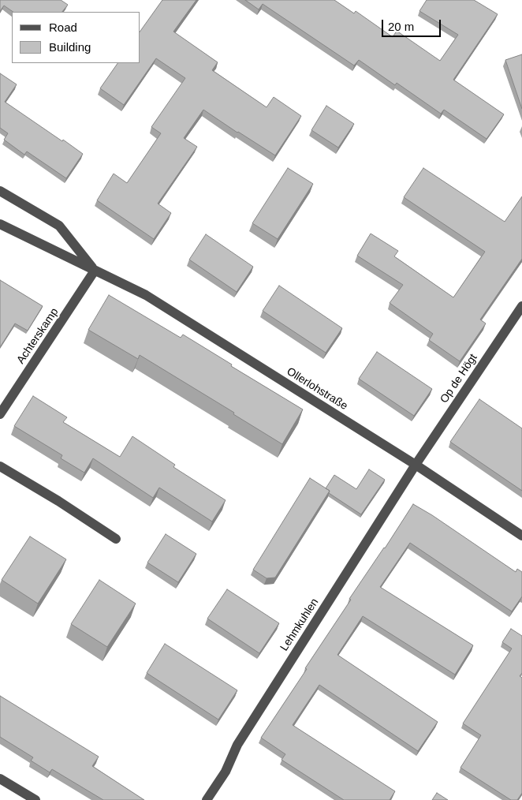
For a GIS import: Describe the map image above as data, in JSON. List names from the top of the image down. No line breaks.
{"streets":{"street":["Achterskamp","Op de Högt","Ollerlohstraße","Lehmkuhlen"]},"crossings":[["Achterskamp","Ollerlohstraße"],["Op de Högt","Ollerlohstraße"],["Op de Högt","Lehmkuhlen"],["Ollerlohstraße","Lehmkuhlen"]],"legend":["Road","Building"],"scale_bar":"20 m"}
